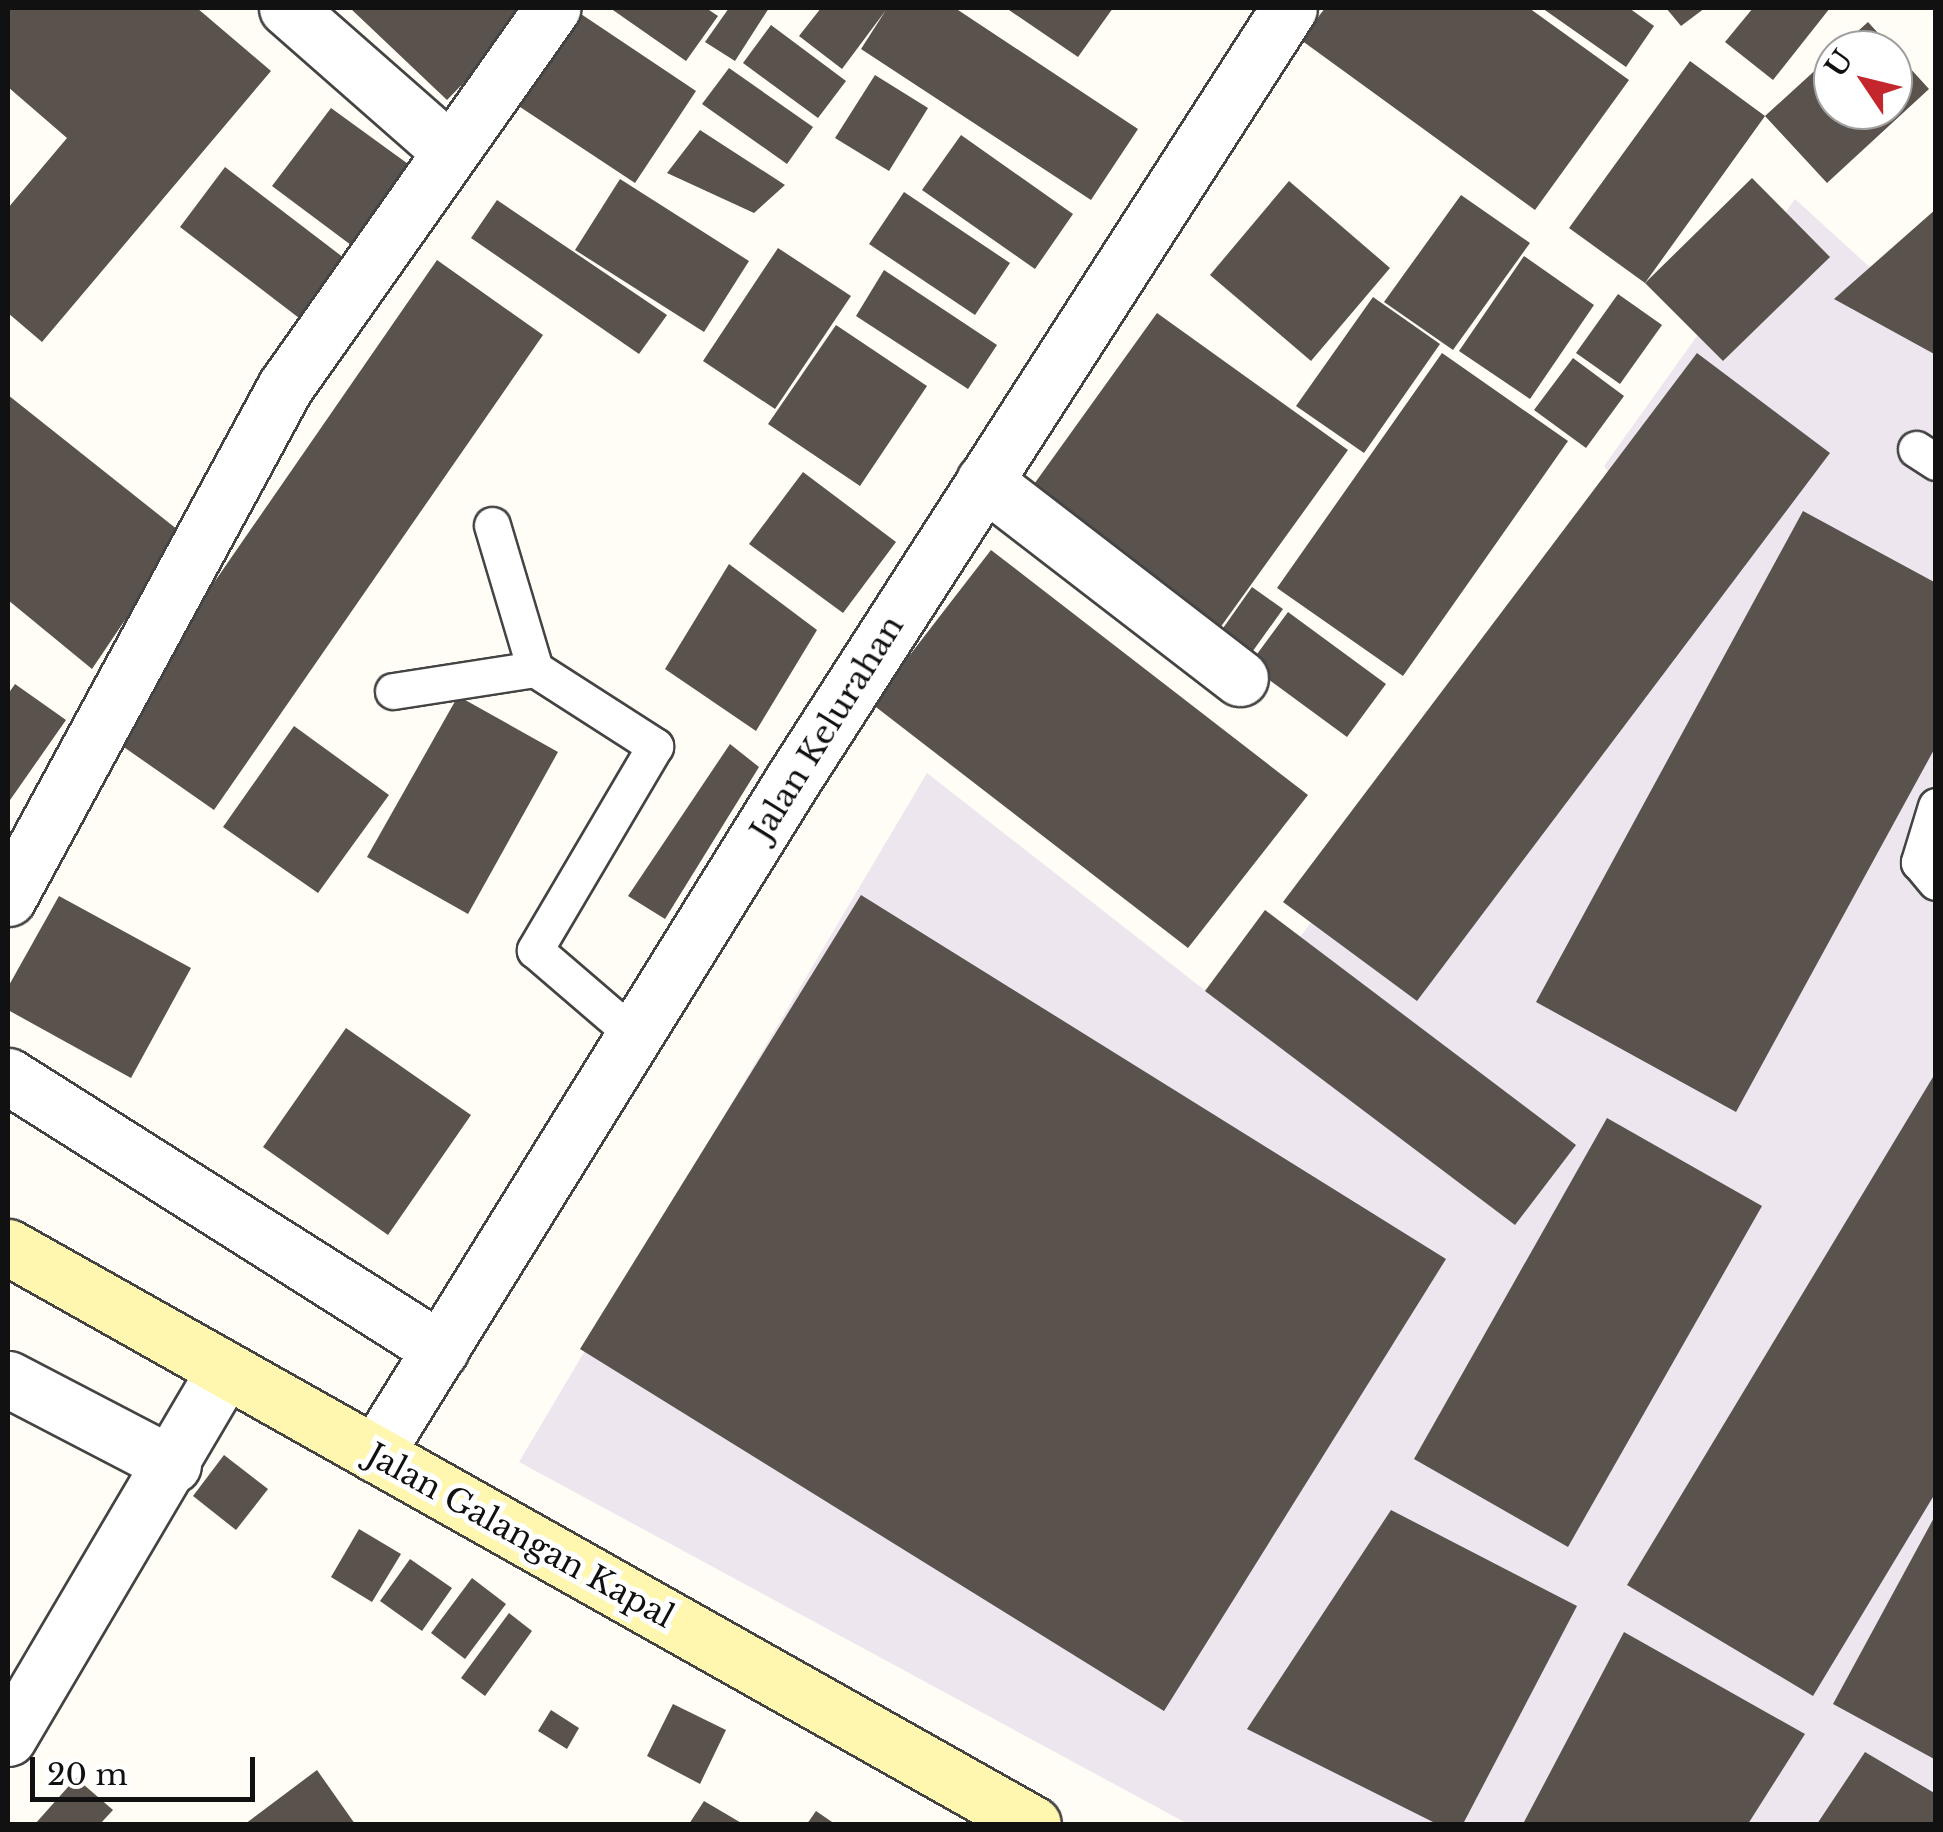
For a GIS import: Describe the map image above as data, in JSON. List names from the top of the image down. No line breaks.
{"streets":{"main road":["Jalan Galangan Kapal"],"street":["Jalan Kelurahan"]},"crossings":[["Jalan Kelurahan","Jalan Galangan Kapal"]],"scale_bar":"20 m","north":"top left"}
